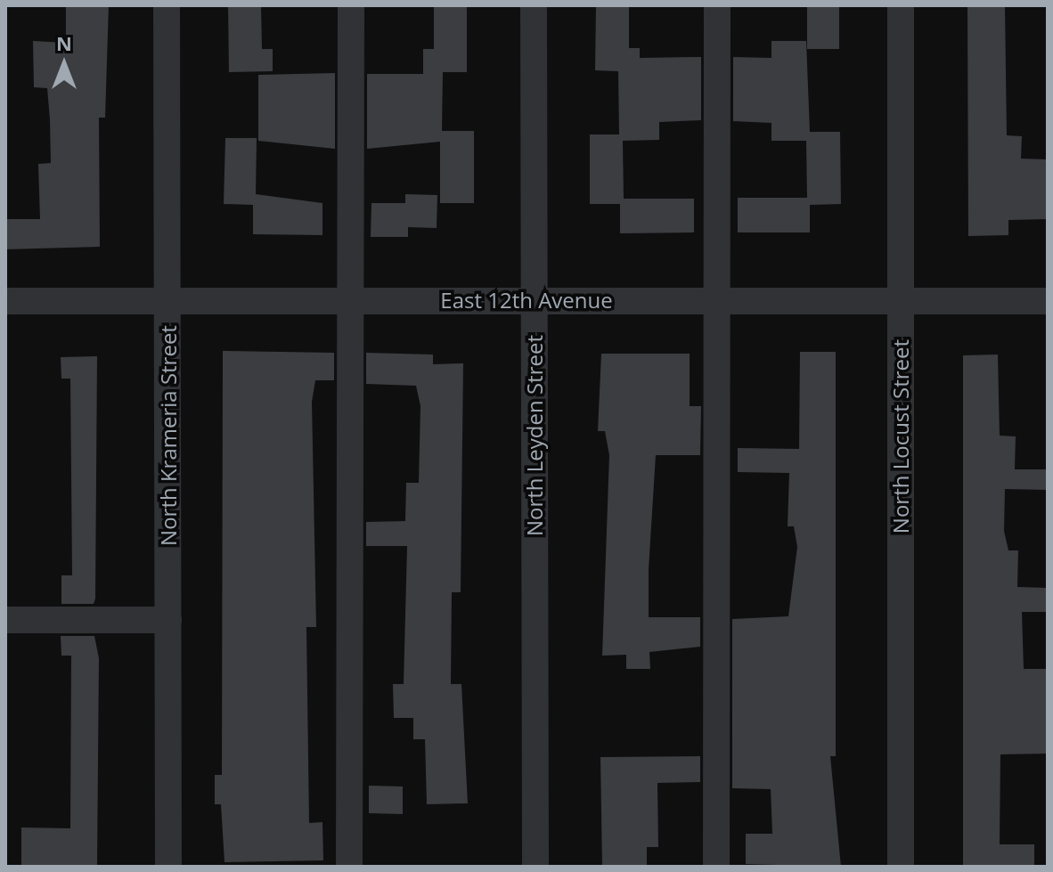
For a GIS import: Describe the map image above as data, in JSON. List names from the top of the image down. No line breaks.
{"streets":{"street":["East 12th Avenue","North Krameria Street","North Leyden Street","North Locust Street"]},"crossings":[["East 12th Avenue","North Krameria Street"],["East 12th Avenue","North Leyden Street"],["East 12th Avenue","North Locust Street"]],"north":"top"}
